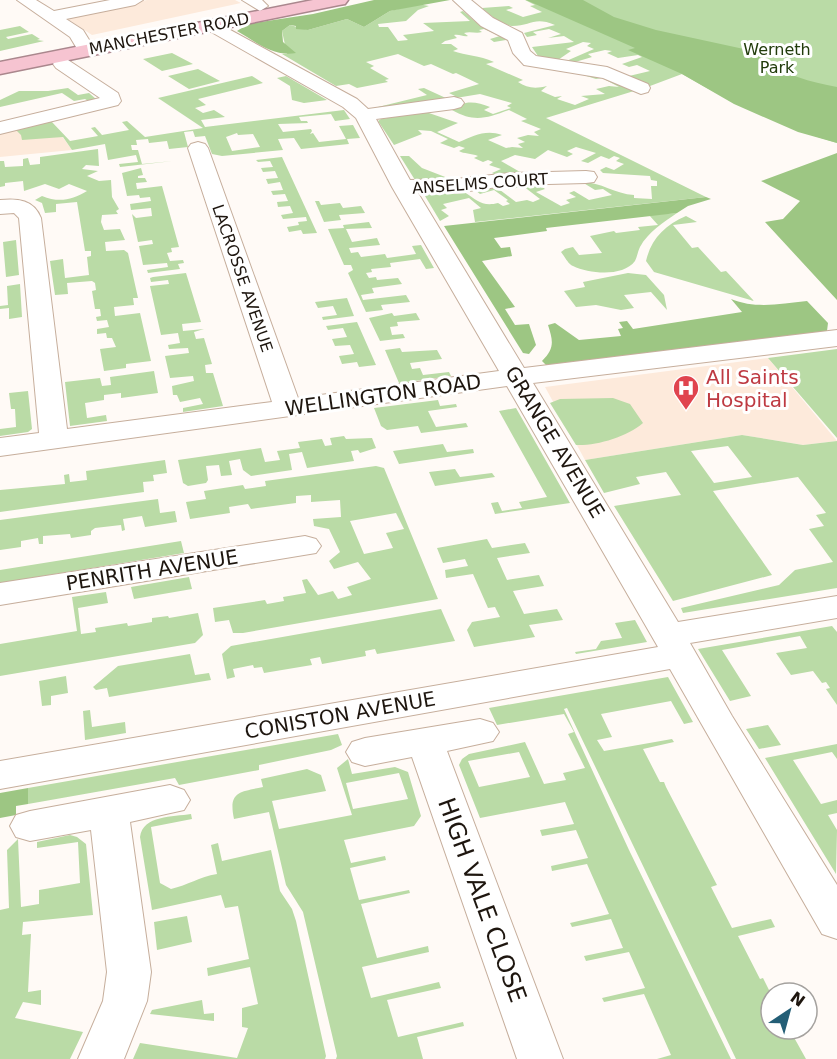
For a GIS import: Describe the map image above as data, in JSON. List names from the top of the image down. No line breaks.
{"streets":{"highway":["MANCHESTER ROAD"],"street":["ANSELMS COURT","LACROSSE AVENUE","WELLINGTON ROAD","GRANGE AVENUE","PENRITH AVENUE","CONISTON AVENUE","HIGH VALE CLOSE"]},"crossings":[["MANCHESTER ROAD","GRANGE AVENUE"],["ANSELMS COURT","GRANGE AVENUE"],["LACROSSE AVENUE","WELLINGTON ROAD"],["WELLINGTON ROAD","GRANGE AVENUE"],["GRANGE AVENUE","CONISTON AVENUE"]],"parks":["Werneth Park"],"places":{"hospital":["All Saints Hospital"]},"north":"top right"}
